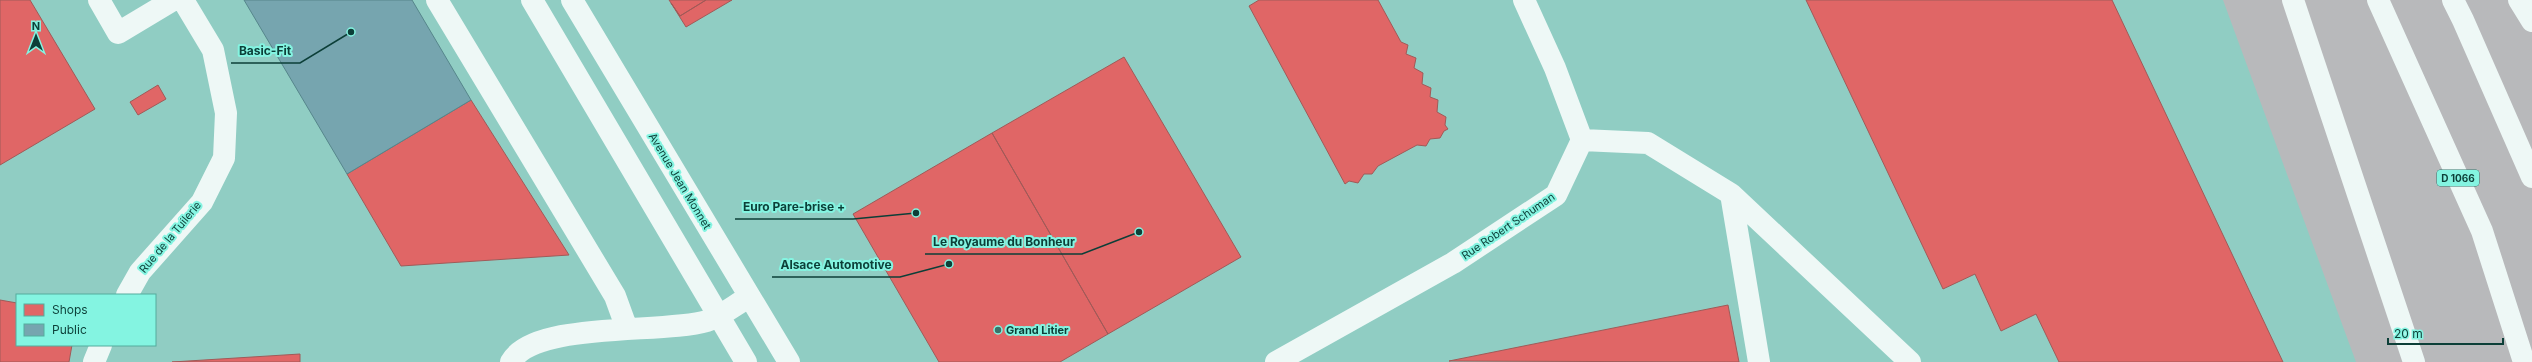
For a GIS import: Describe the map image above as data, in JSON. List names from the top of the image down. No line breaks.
{"streets":{"main road":["D 1066","Avenue Jean Monnet","Rue Robert Schuman","Rue de la Tuilerie"]},"places":["Basic-Fit","Euro Pare-brise +","Le Royaume du Bonheur","Alsace Automotive","Grand Litier"],"legend":["Shops","Public"],"scale_bar":"20 m","north":"top"}
